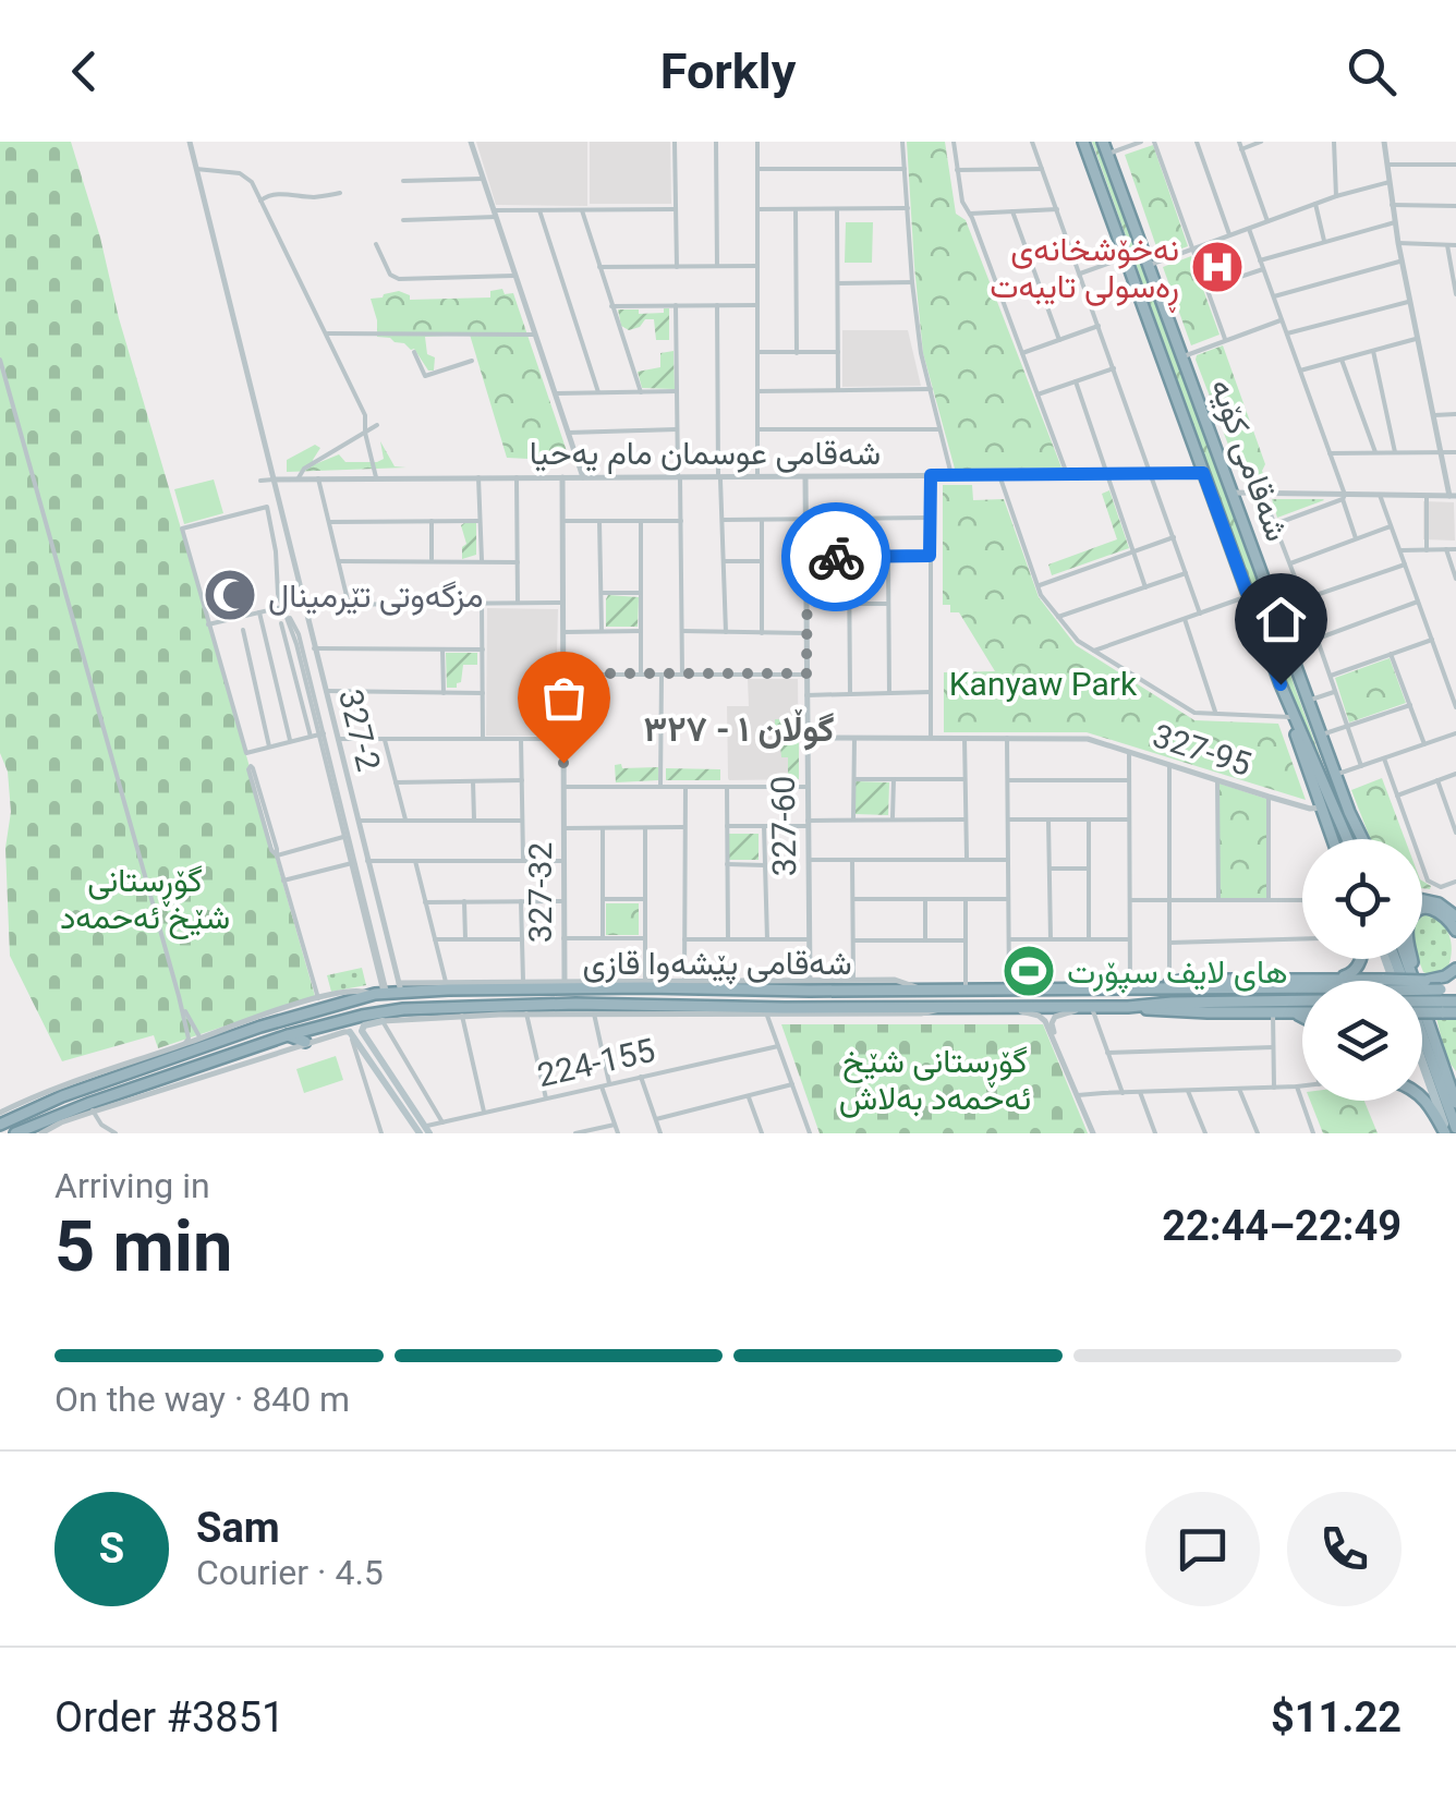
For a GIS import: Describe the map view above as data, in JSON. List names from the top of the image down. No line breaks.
{"streets":{"highway":["شەقامی کۆیە","شەقامی پێشەوا قازی"],"street":["شەقامی عوسمان مام یەحیا","327-2","327-95","327-60","327-32","224-155"]},"crossings":[["شەقامی عوسمان مام یەحیا","شەقامی کۆیە"],["شەقامی عوسمان مام یەحیا","327-2"],["شەقامی عوسمان مام یەحیا","327-60"],["شەقامی عوسمان مام یەحیا","327-32"],["327-2","شەقامی پێشەوا قازی"],["327-95","327-60"],["327-60","شەقامی پێشەوا قازی"]],"districts":["گوڵان ١ - ٣٢٧"],"parks":["Kanyaw Park","گۆڕستانی شێخ ئەحمەد","گۆڕستانی شێخ ئەحمەد بەلاش"],"places":{"hospital":["نەخۆشخانەی ڕەسولی تایبەت"],"mosque":["مزگەوتی تێرمینال"],"sports":["های لایف سپۆرت"]},"page":{"header":"Forkly","heading":["5 min","Arriving in","22:44–22:49"],"panel":["Sam","Courier · 4.5","Order #3851","$11.22"],"bar":"On the way · 840 m","round":"S"}}
